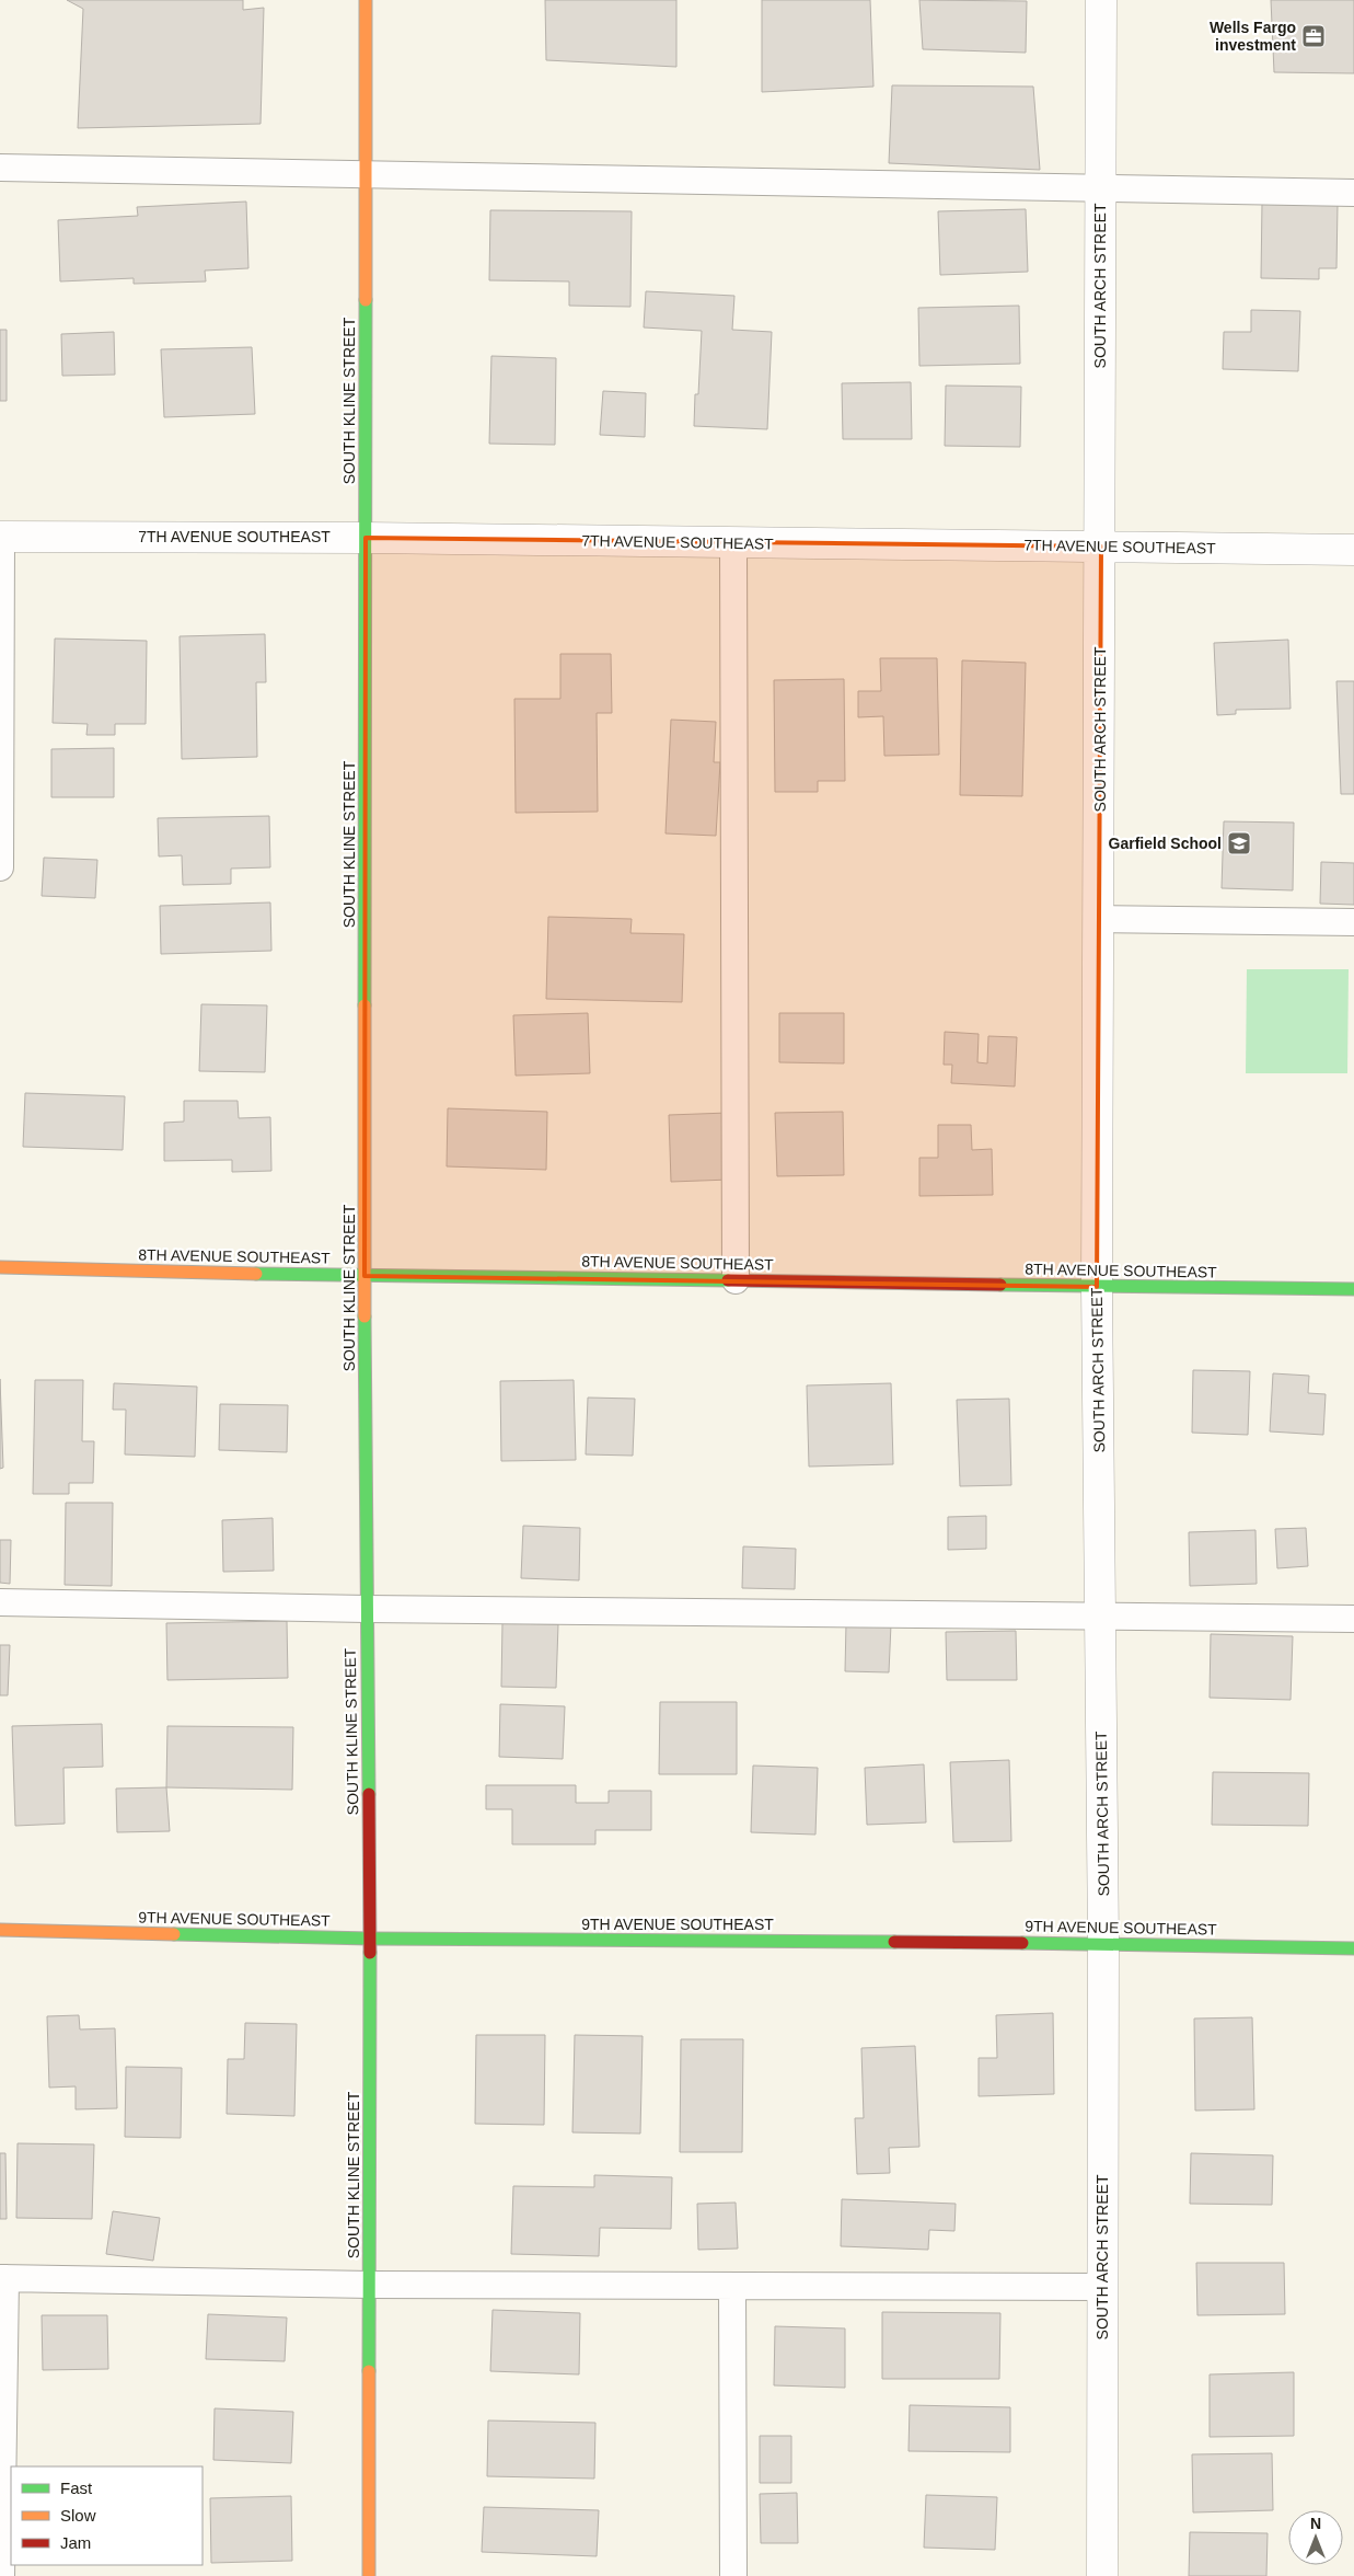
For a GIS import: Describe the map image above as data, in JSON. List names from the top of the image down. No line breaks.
{"streets":{"street":["SOUTH ARCH STREET","SOUTH KLINE STREET","7TH AVENUE SOUTHEAST","8TH AVENUE SOUTHEAST","9TH AVENUE SOUTHEAST"]},"crossings":[["SOUTH ARCH STREET","7TH AVENUE SOUTHEAST"],["SOUTH ARCH STREET","8TH AVENUE SOUTHEAST"],["SOUTH ARCH STREET","9TH AVENUE SOUTHEAST"],["SOUTH KLINE STREET","7TH AVENUE SOUTHEAST"],["SOUTH KLINE STREET","8TH AVENUE SOUTHEAST"],["SOUTH KLINE STREET","9TH AVENUE SOUTHEAST"]],"places":{"office":["Wells Fargo investment"],"school or university":["Garfield School"]},"legend":["Fast","Slow","Jam"],"north":"top"}
